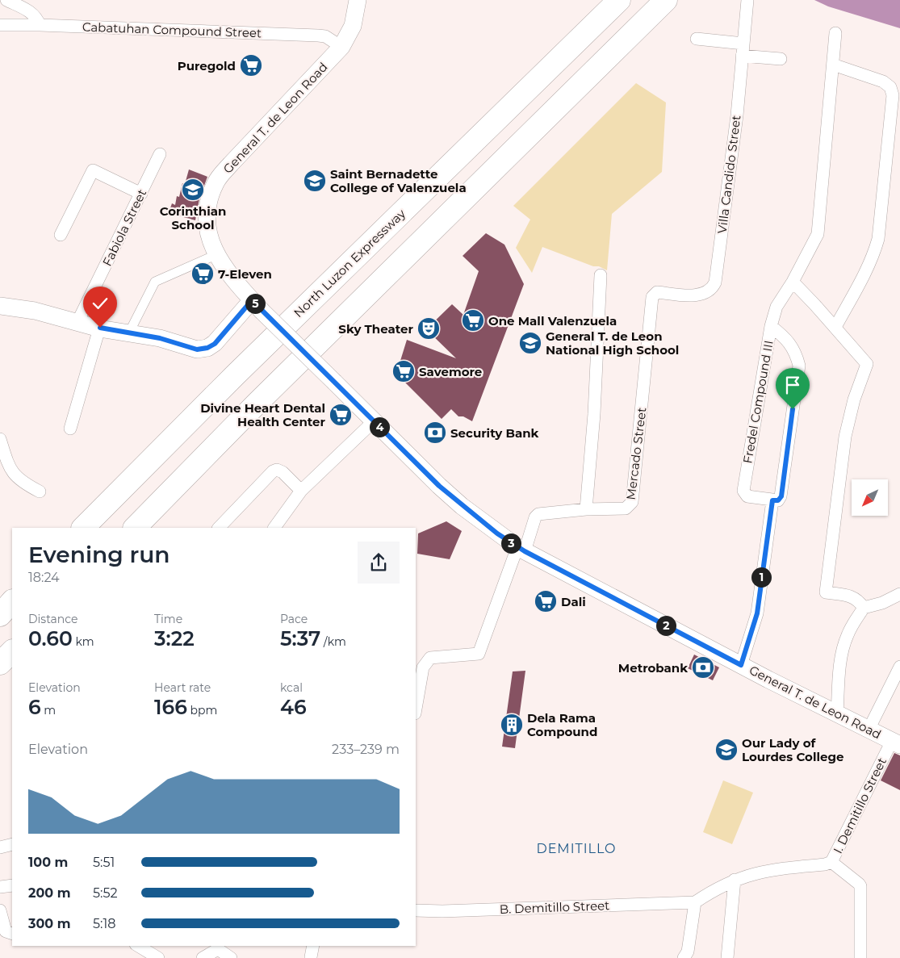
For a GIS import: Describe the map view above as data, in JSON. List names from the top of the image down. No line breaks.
{"streets":{"highway":["North Luzon Expressway"],"main road":["General T. de Leon Road"],"street":["Cabatuhan Compound Street","Villa Candido Street","Fabiola Street","Fredel Compound III","Mercado Street","I. Demitillo Street","B. Demitillo Street"]},"crossings":[["Cabatuhan Compound Street","General T. de Leon Road"],["General T. de Leon Road","Fredel Compound III"],["General T. de Leon Road","Mercado Street"],["General T. de Leon Road","I. Demitillo Street"],["Villa Candido Street","Mercado Street"],["I. Demitillo Street","B. Demitillo Street"]],"districts":["DEMITILLO"],"places":{"supermarket":["Puregold","7-Eleven","One Mall Valenzuela","Savemore","Divine Heart Dental Health Center","Dali"],"school or university":["Saint Bernadette College of Valenzuela","Corinthian School","General T. de Leon National High School","Our Lady of Lourdes College"],"theatre":["Sky Theater"],"bank":["Security Bank","Metrobank"],"building":["Dela Rama Compound"]},"north":"bottom left","page":{"pins":["5","4","3","1","2"],"heading":["Evening run","18:24"],"stats":[["Distance","0.60 km"],["Time","3:22"],["Pace","5:37 /km"],["Elevation","6 m"],["Heart rate","166 bpm"],["kcal","46"]],"chart":["Elevation","233–239 m"],"list":[{"name":"100 m","note":"5:51"},{"name":"200 m","note":"5:52"},{"name":"300 m","note":"5:18"}]}}
